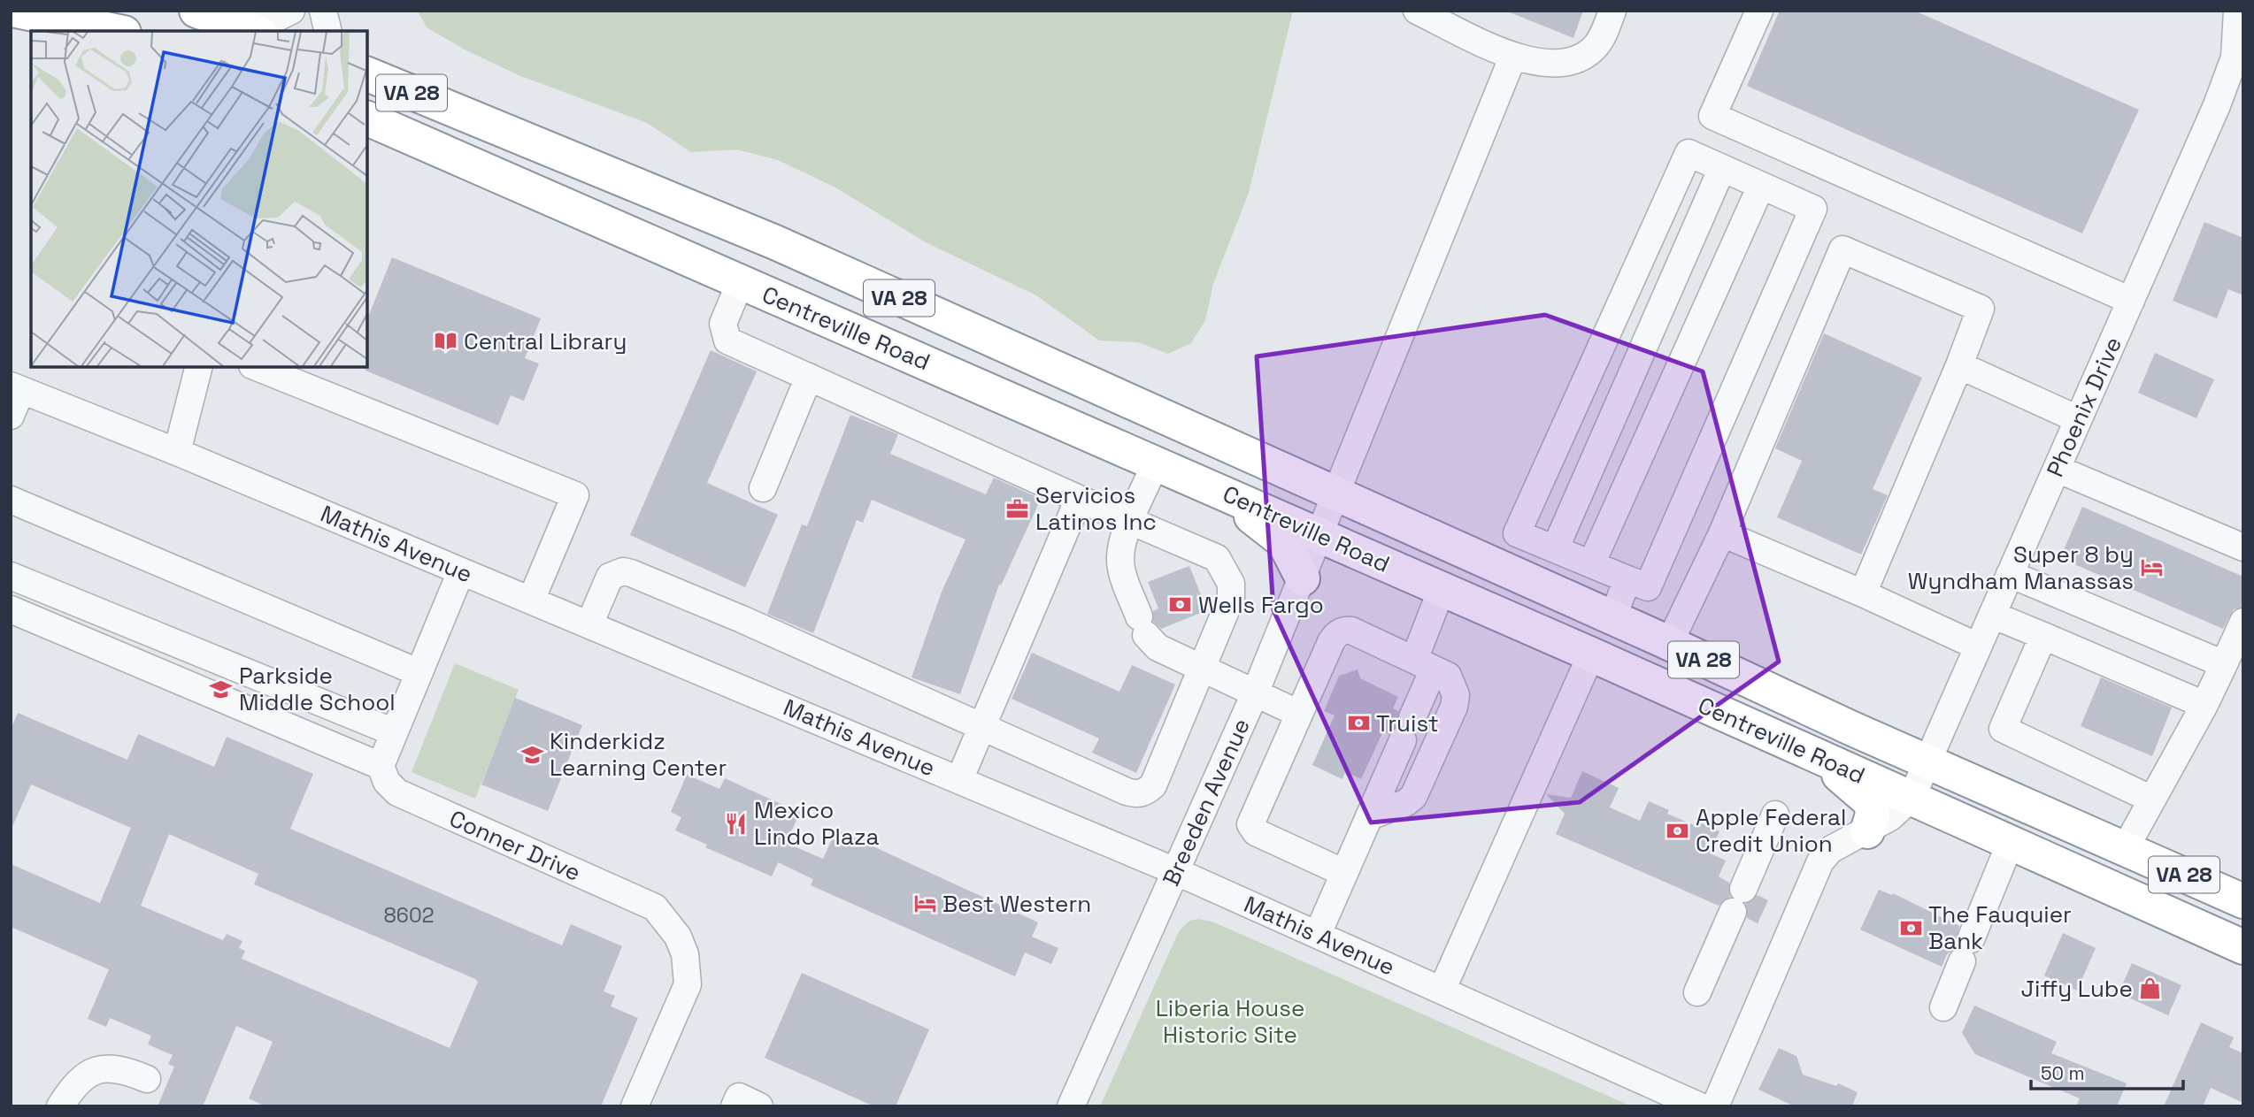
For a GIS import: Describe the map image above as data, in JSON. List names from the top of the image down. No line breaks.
{"streets":{"highway":["VA 28","Centreville Road"],"street":["Phoenix Drive","Mathis Avenue","Breeden Avenue","Conner Drive"]},"crossings":[["Centreville Road","Phoenix Drive"],["Centreville Road","Breeden Avenue"],["Mathis Avenue","Breeden Avenue"]],"parks":["Liberia House Historic Site"],"places":{"library":["Central Library"],"office":["Servicios Latinos Inc"],"hotel":["Super 8 by Wyndham Manassas","Best Western"],"bank":["Wells Fargo","Truist","Apple Federal Credit Union","The Fauquier Bank"],"school or university":["Parkside Middle School","Kinderkidz Learning Center"],"restaurant":["Mexico Lindo Plaza"],"shop":["Jiffy Lube"]},"house_numbers":["8602"],"scale_bar":"50 m"}
